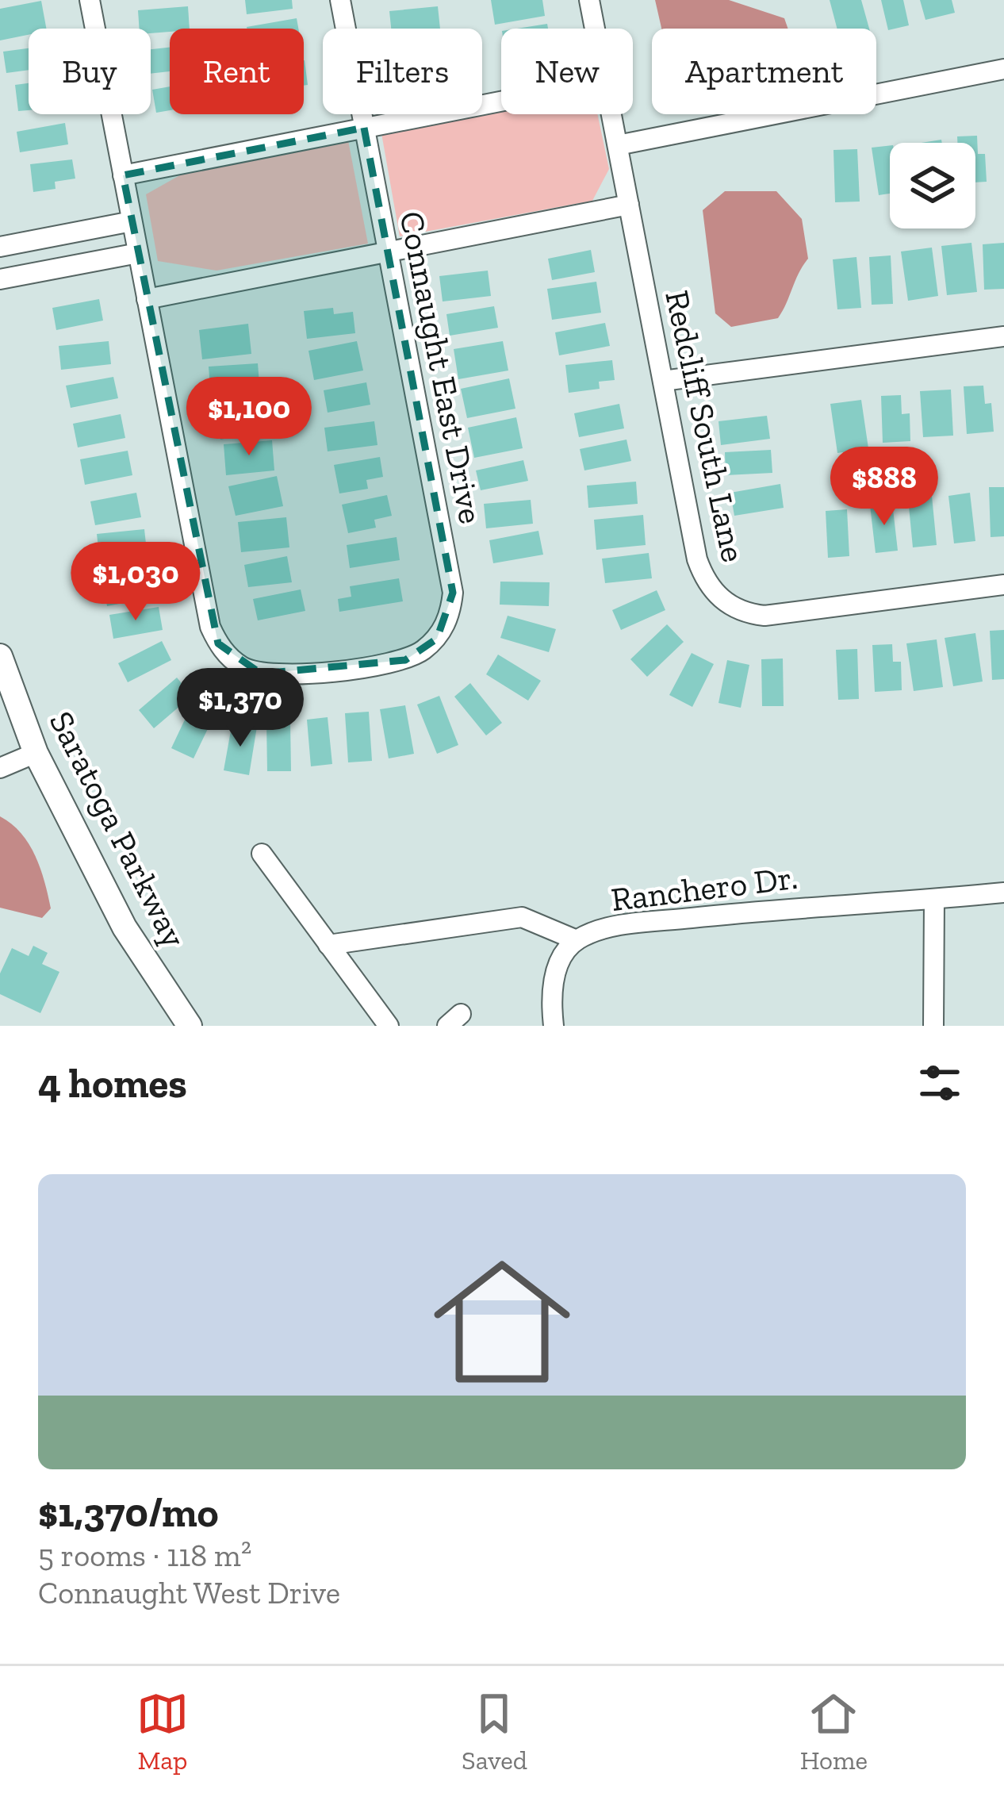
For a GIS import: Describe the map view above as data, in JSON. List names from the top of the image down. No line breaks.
{"streets":{"street":["Connaught East Drive","Redcliff South Lane","Saratoga Parkway","Ranchero Dr."]},"page":{"chip":["Buy","Rent","Filters","New","Apartment"],"price":["$1,100","$888","$1,030","$1,370"],"heading":"4 homes","list":[{"name":"$1,370/mo","note":"5 rooms · 118 m² · Connaught West Drive"}],"tabs":["Map","Saved","Home"]}}
